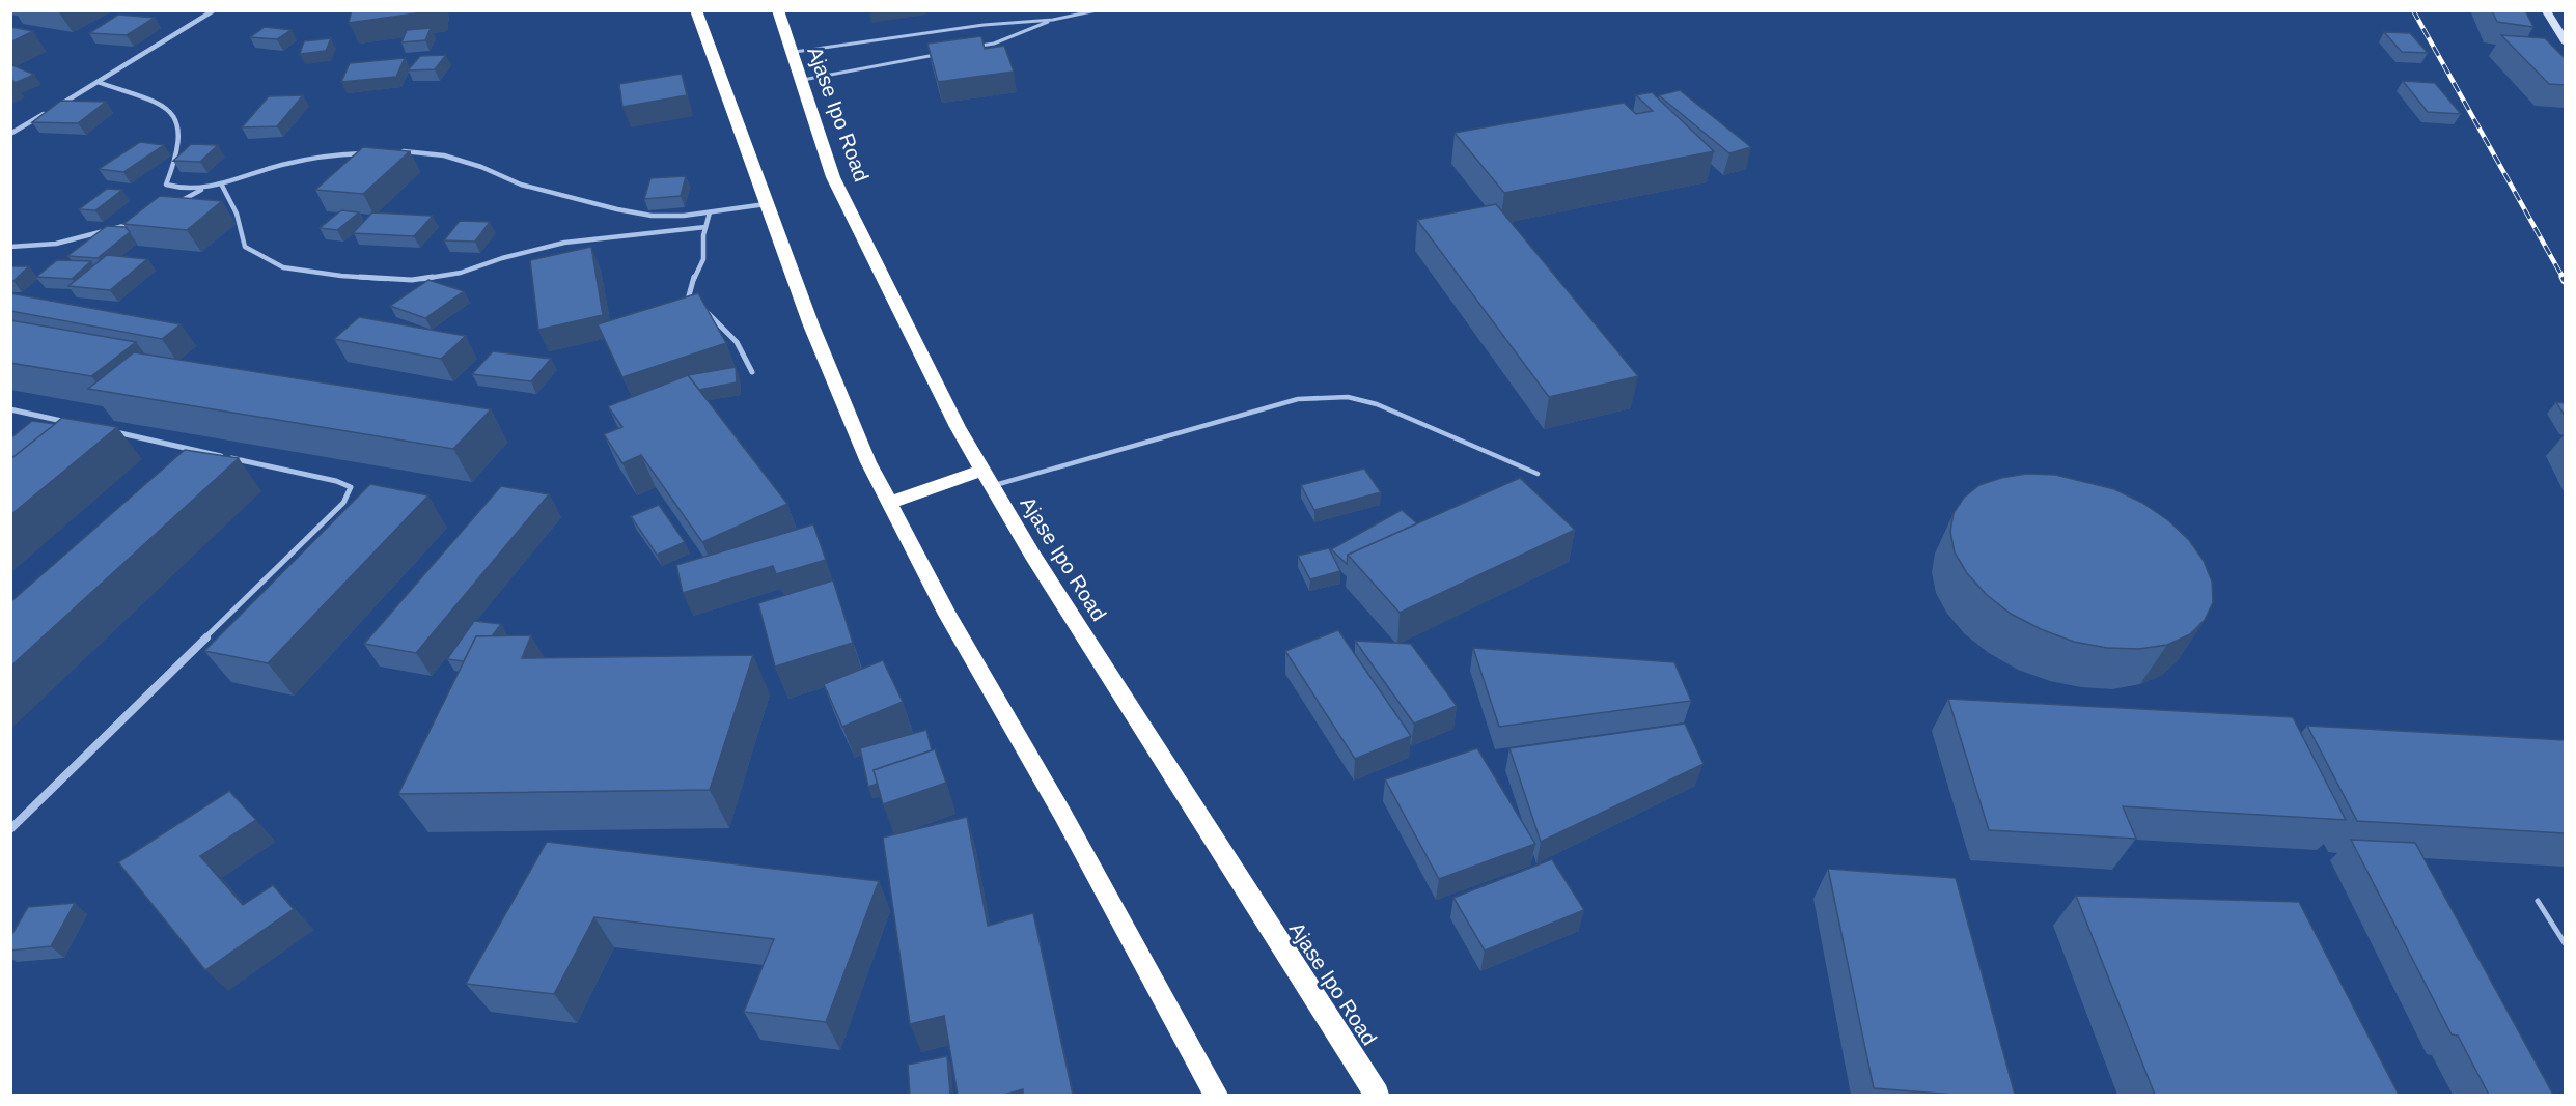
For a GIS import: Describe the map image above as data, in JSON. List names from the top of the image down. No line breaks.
{"streets":{"highway":["Ajase Ipo Road"]}}
